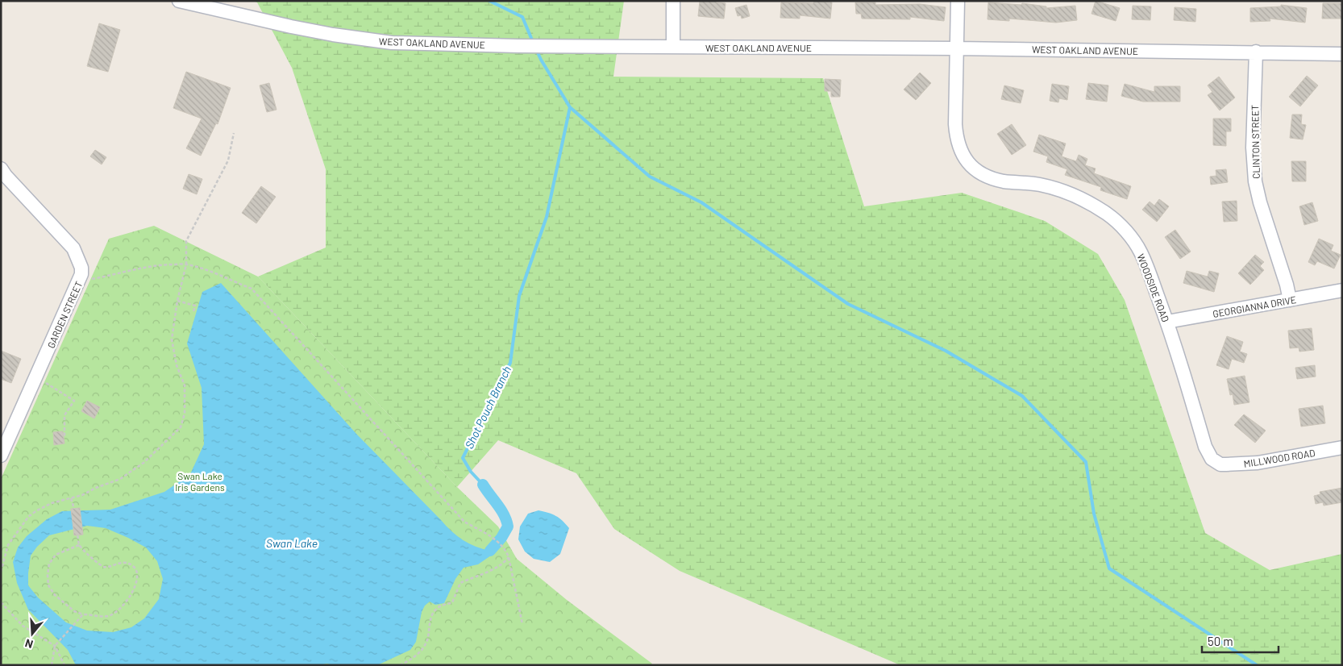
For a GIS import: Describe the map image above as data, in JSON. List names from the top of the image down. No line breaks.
{"streets":{"street":["WEST OAKLAND AVENUE","CLINTON STREET","WOODSIDE ROAD","GEORGIANNA DRIVE","GARDEN STREET","MILLWOOD ROAD"]},"crossings":[["WEST OAKLAND AVENUE","CLINTON STREET"],["WEST OAKLAND AVENUE","WOODSIDE ROAD"],["CLINTON STREET","GEORGIANNA DRIVE"],["WOODSIDE ROAD","GEORGIANNA DRIVE"],["WOODSIDE ROAD","MILLWOOD ROAD"]],"water":["Shot Pouch Branch","Swan Lake"],"parks":["Swan Lake Iris Gardens"],"scale_bar":"50 m","north":"bottom"}
